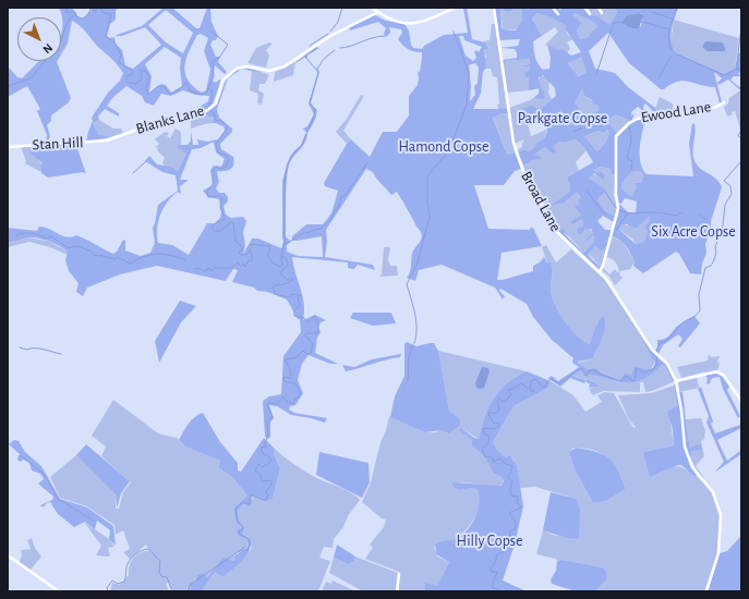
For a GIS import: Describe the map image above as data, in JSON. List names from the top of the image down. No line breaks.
{"streets":{"street":["Ewood Lane","Blanks Lane","Stan Hill","Broad Lane"]},"crossings":[["Ewood Lane","Broad Lane"],["Blanks Lane","Stan Hill"]],"parks":["Parkgate Copse","Hamond Copse","Six Acre Copse","Hilly Copse"],"north":"bottom right"}
